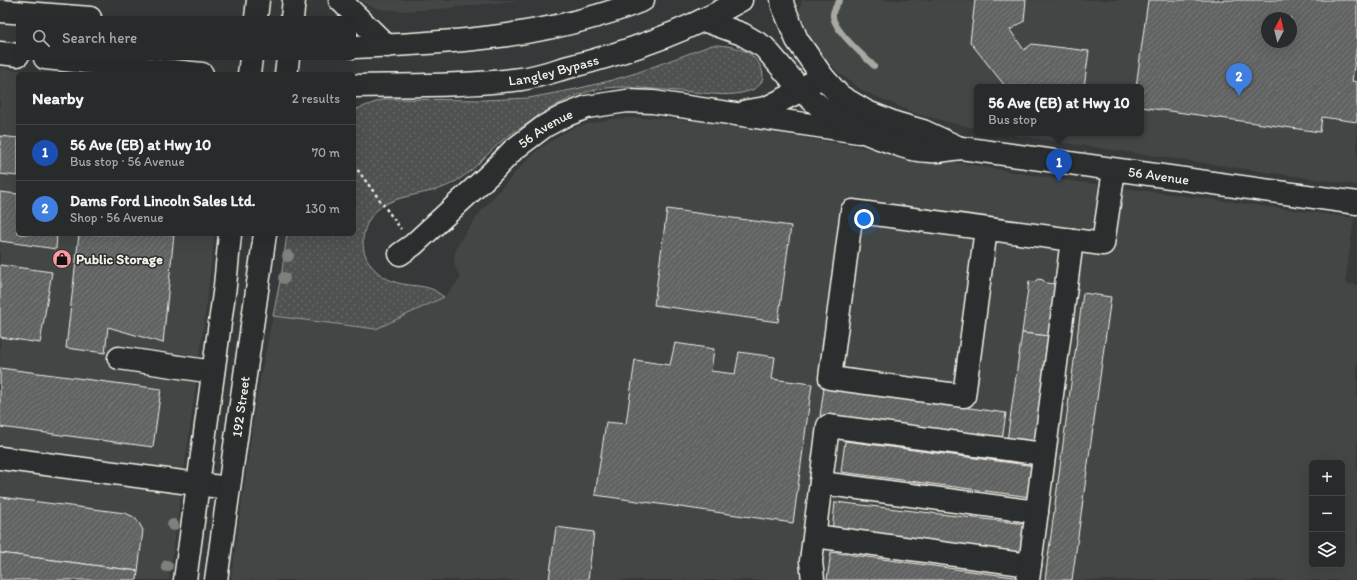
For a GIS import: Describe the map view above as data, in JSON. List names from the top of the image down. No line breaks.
{"streets":{"main road":["Langley Bypass","56 Avenue","192 Street"]},"places":{"shop":["Public Storage"]},"north":"top","page":{"search":"Search here","pins":["2","1"],"heading":["Nearby","2 results"],"popup":["56 Ave (EB) at Hwy 10","Bus stop"],"list":[{"mark":"1","name":"56 Ave (EB) at Hwy 10","note":"Bus stop · 56 Avenue","value":"70 m"},{"mark":"2","name":"Dams Ford Lincoln Sales Ltd.","note":"Shop · 56 Avenue","value":"130 m"}],"map_buttons":["+","−"]}}
